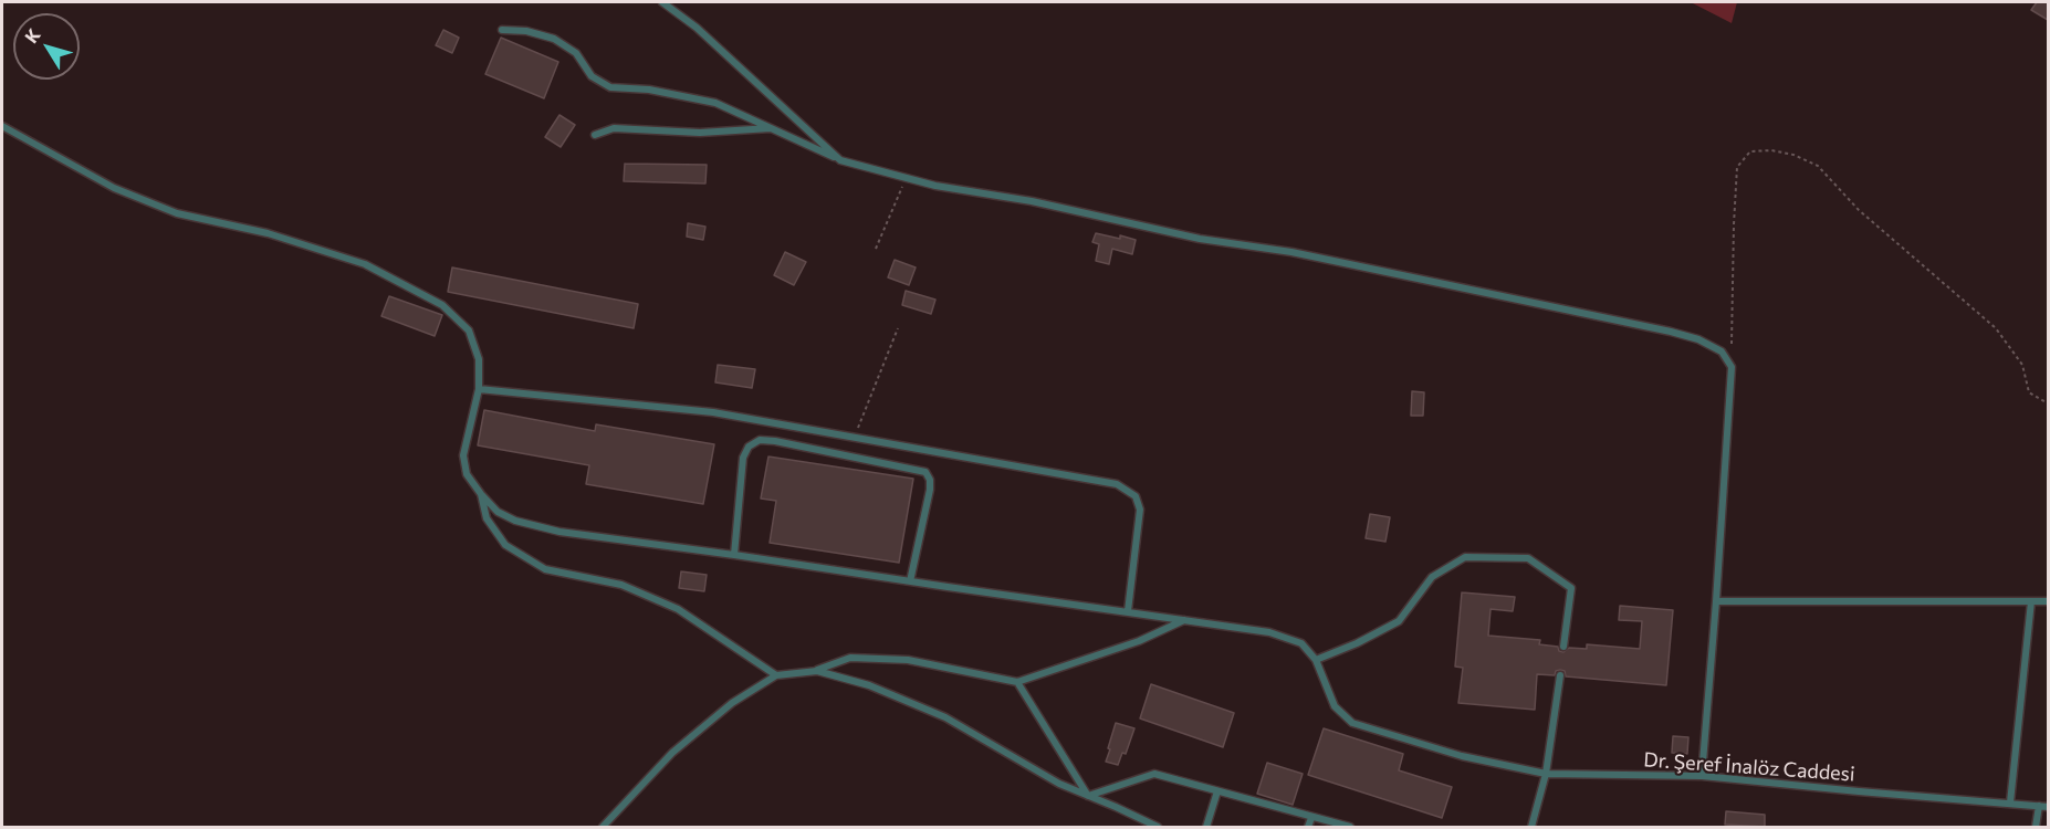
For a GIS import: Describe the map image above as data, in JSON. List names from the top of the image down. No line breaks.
{"streets":{"lane":["Dr. Şeref İnalöz Caddesi"]},"north":"top left"}
